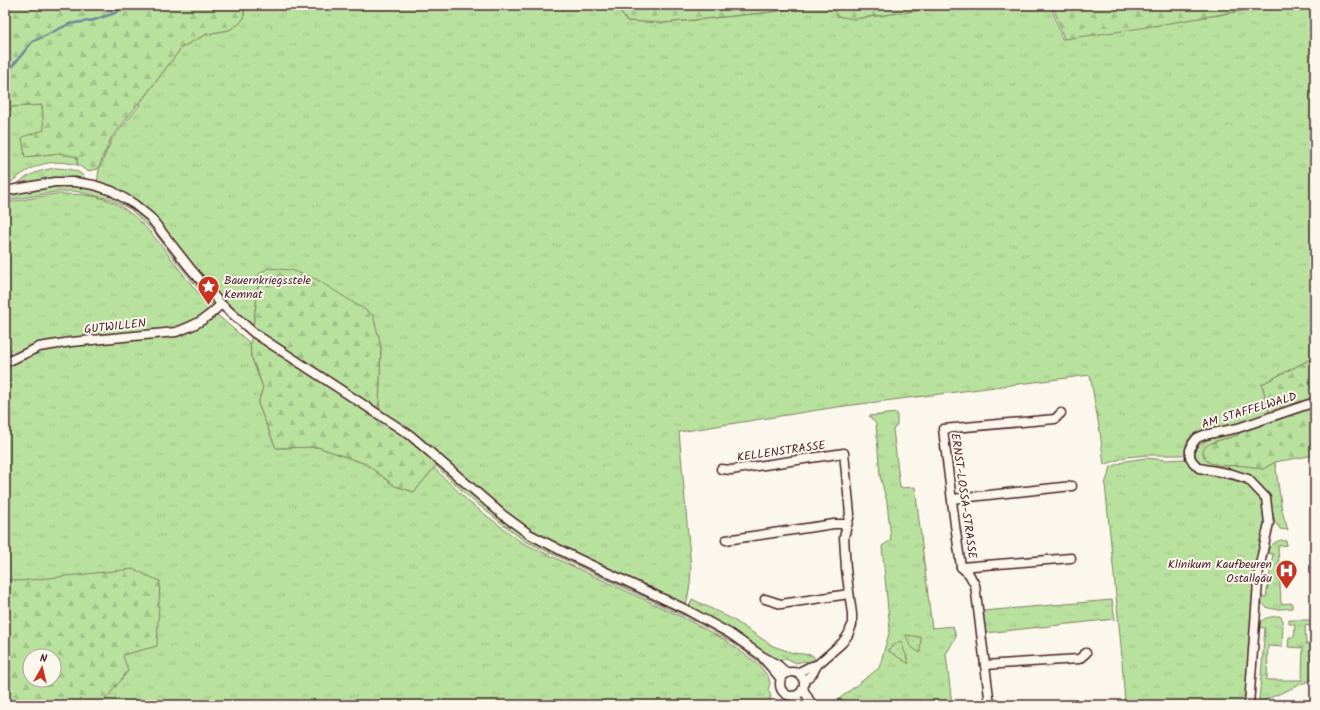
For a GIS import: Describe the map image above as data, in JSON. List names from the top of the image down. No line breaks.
{"streets":{"street":["GUTWILLEN","AM STAFFELWALD","KELLENSTRASSE","ERNST-LOSSA-STRASSE"]},"places":{"place":["Bauernkriegsstele Kemnat"],"hospital":["Klinikum Kaufbeuren Ostallgäu"]},"north":"top"}
